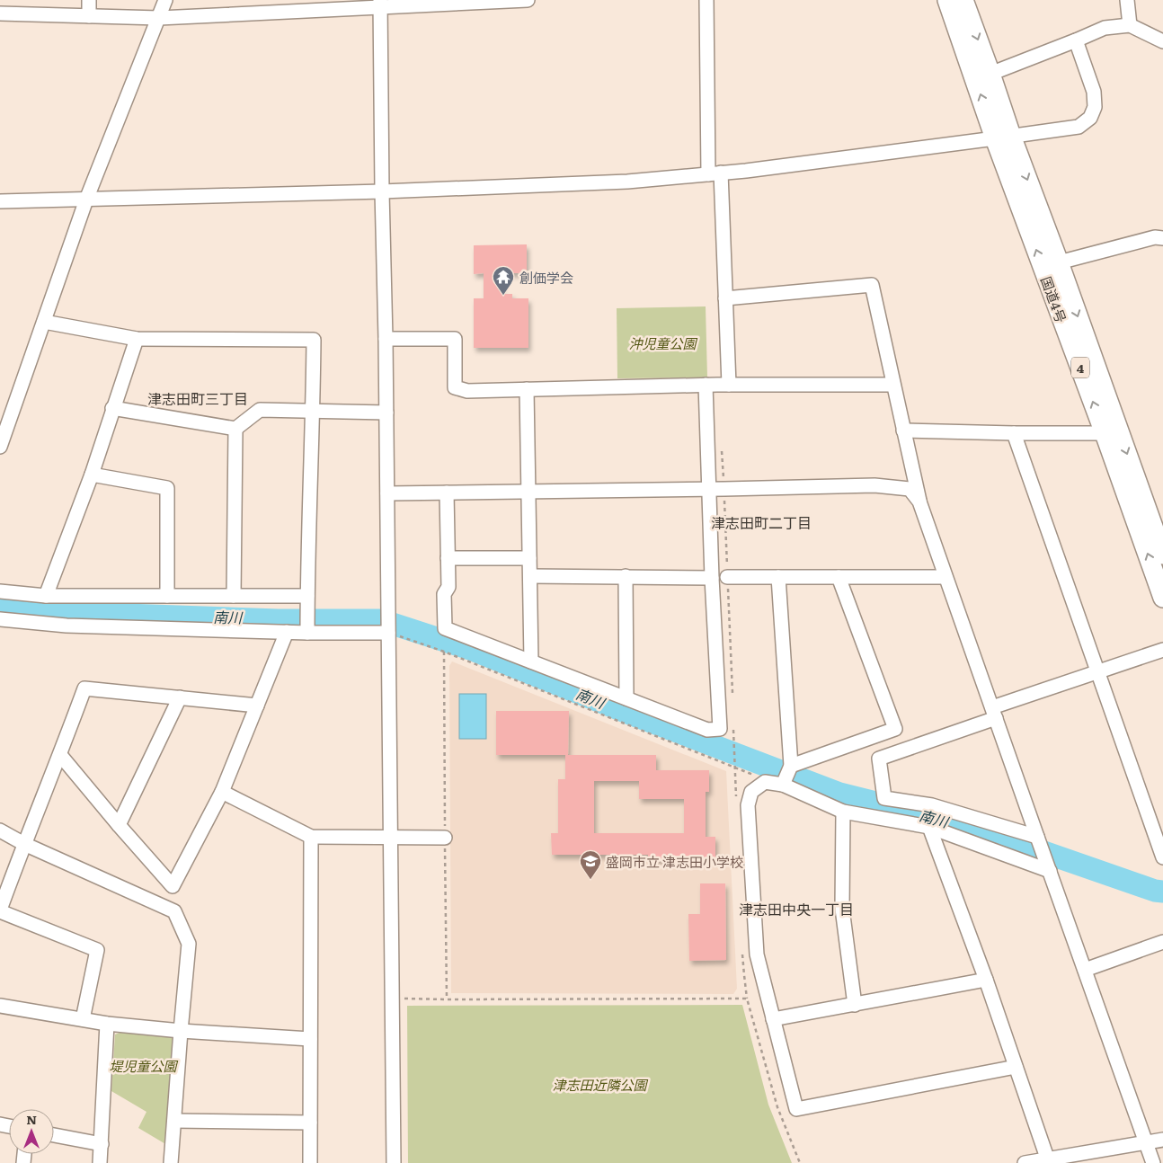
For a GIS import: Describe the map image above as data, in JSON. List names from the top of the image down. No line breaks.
{"streets":{"highway":["国道4号","4"]},"districts":["津志田町三丁目","津志田町二丁目","津志田中央一丁目"],"water":["南川"],"parks":["沖児童公園","堤児童公園","津志田近隣公園"],"places":{"temple":["創価学会"],"school or university":["盛岡市立 津志田小学校"]},"north":"top"}
